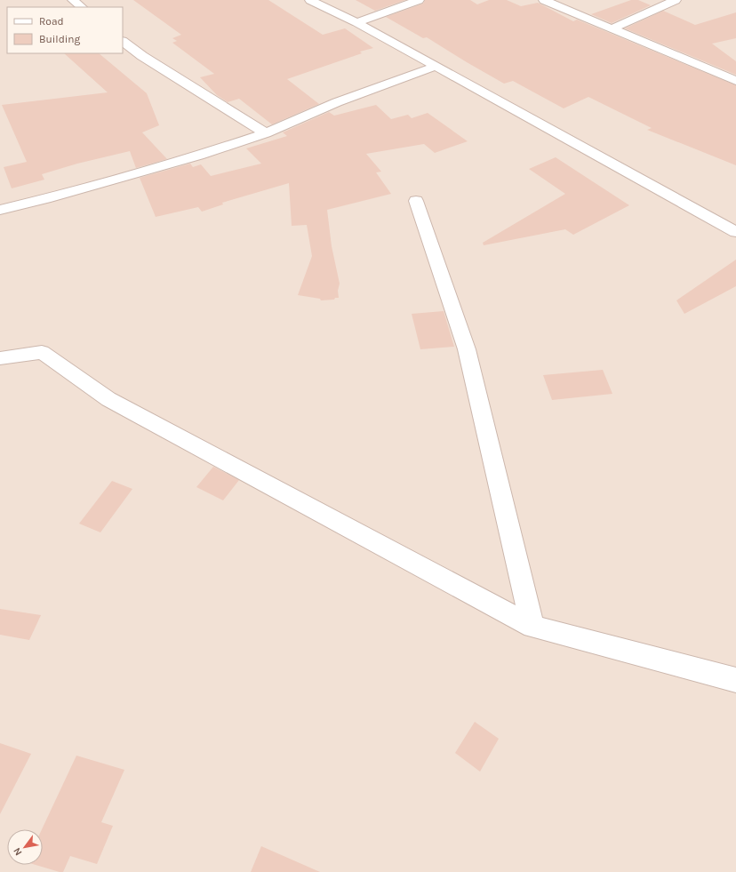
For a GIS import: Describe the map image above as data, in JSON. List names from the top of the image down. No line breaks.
{"legend":["Road","Building"],"north":"bottom left"}
